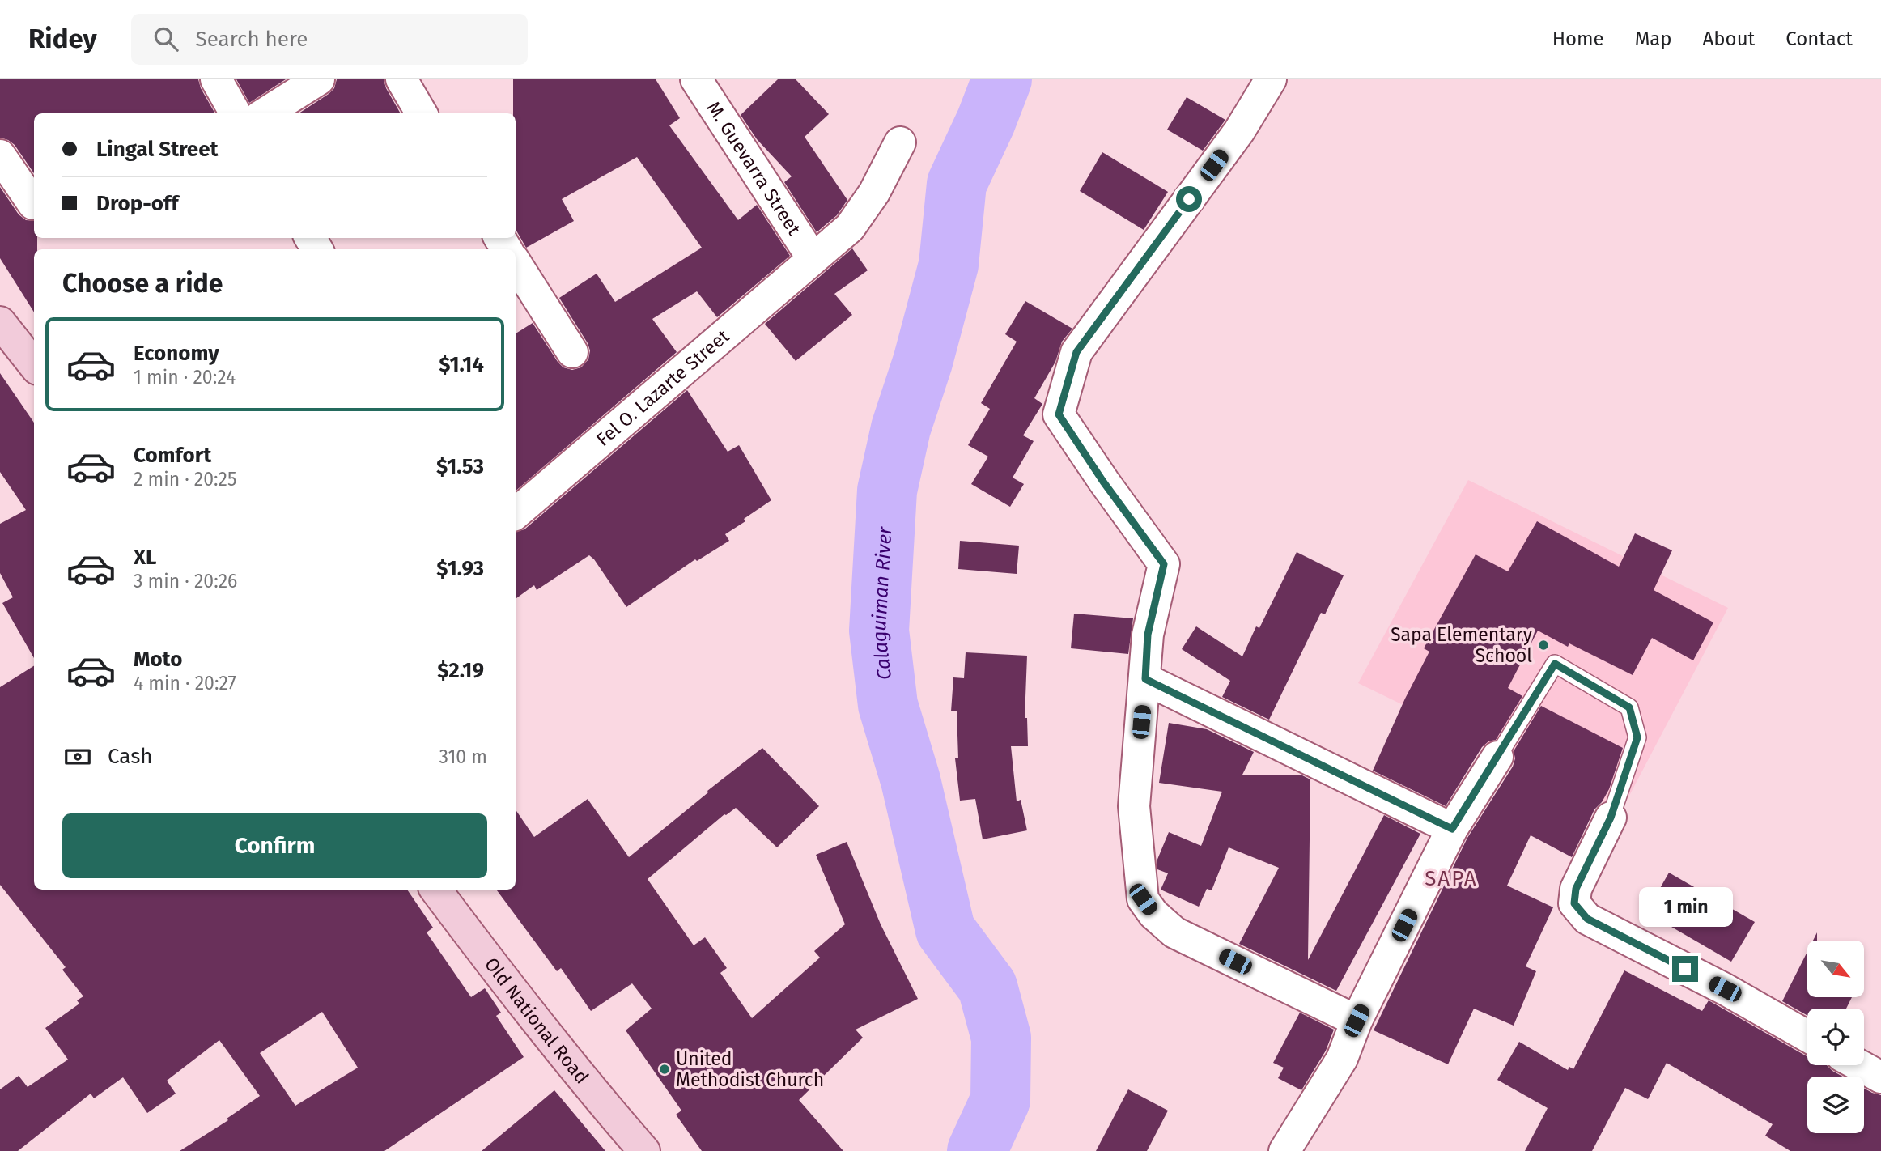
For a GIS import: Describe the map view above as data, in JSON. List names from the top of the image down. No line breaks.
{"streets":{"main road":["Old National Road"],"street":["M. Guevarra Street","Fel O. Lazarte Street"]},"crossings":[["M. Guevarra Street","Fel O. Lazarte Street"]],"districts":["SAPA"],"water":["Calaguiman River"],"places":["Sapa Elementary School","United Methodist Church"],"north":"bottom right","page":{"header":"Ridey","search":"Search here","nav":["Home","Map","About","Contact"],"banner":["Lingal Street","Drop-off"],"heading":"Choose a ride","list":[{"name":"Economy","note":"1 min · 20:24","value":"$1.14"},{"name":"Comfort","note":"2 min · 20:25","value":"$1.53"},{"name":"XL","note":"3 min · 20:26","value":"$1.93"},{"name":"Moto","note":"4 min · 20:27","value":"$2.19"}],"pay":["Cash","310 m"],"buttons":"Confirm","bubble":"1 min"}}
